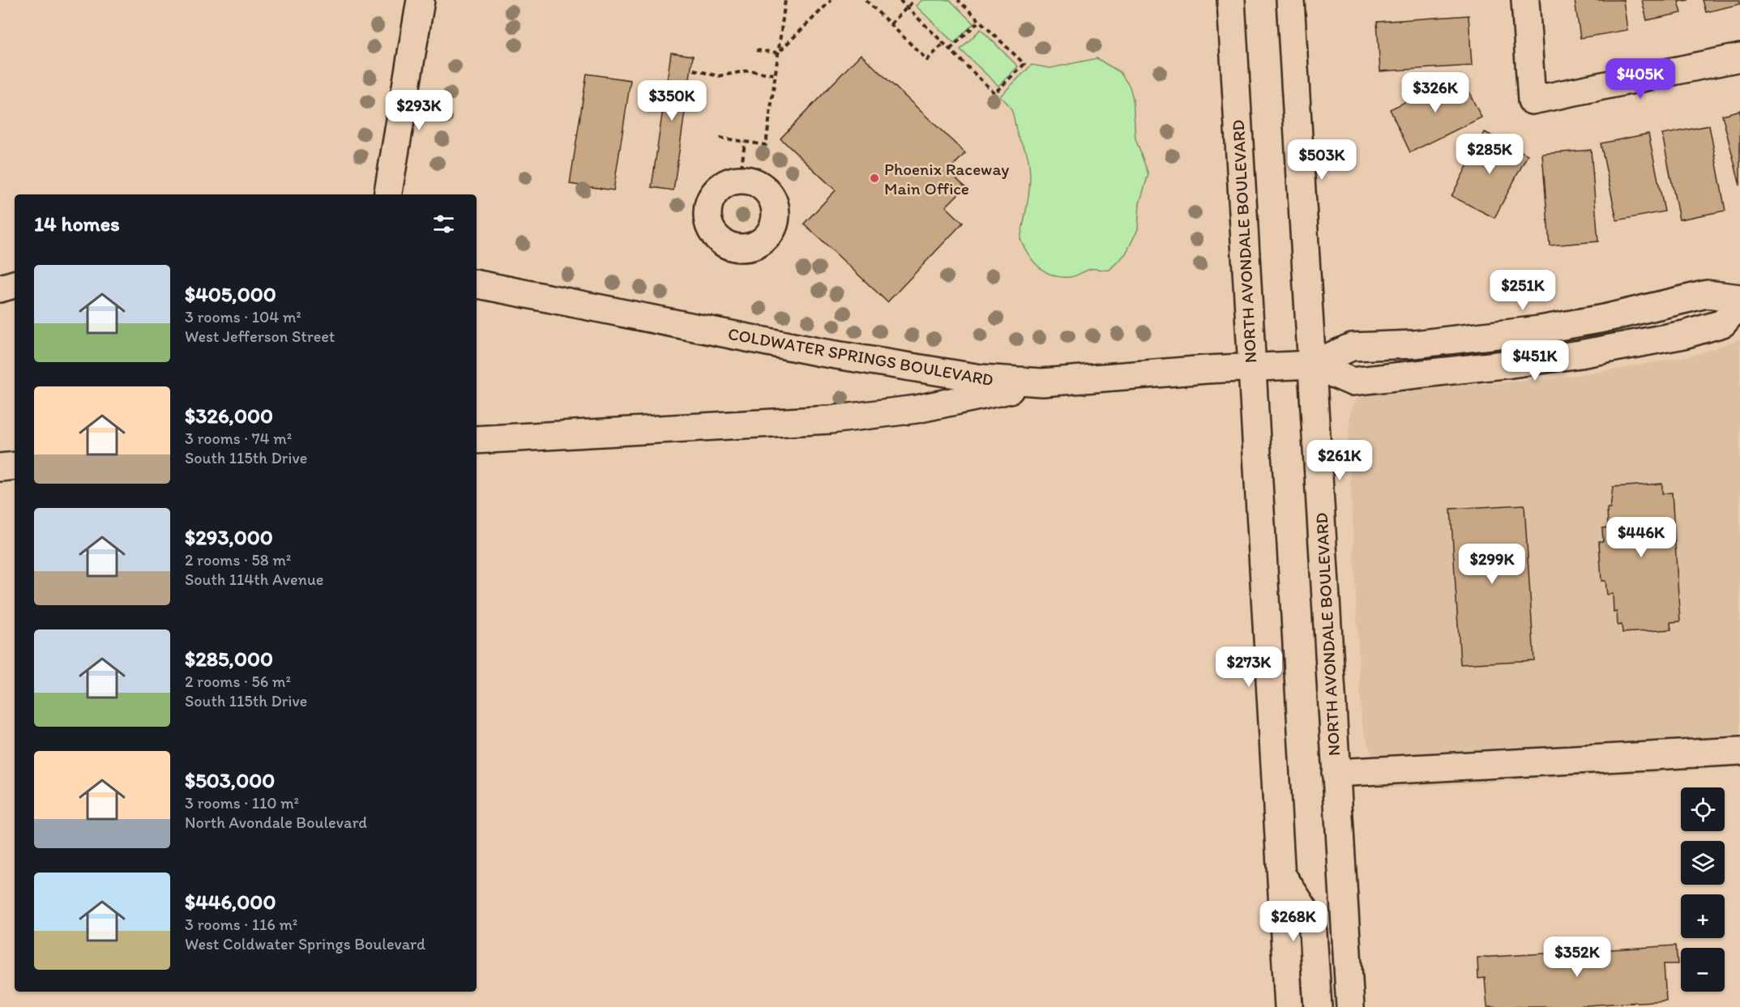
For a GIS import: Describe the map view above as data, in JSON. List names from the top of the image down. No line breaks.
{"streets":{"street":["NORTH AVONDALE BOULEVARD","COLDWATER SPRINGS BOULEVARD"]},"crossings":[["NORTH AVONDALE BOULEVARD","COLDWATER SPRINGS BOULEVARD"]],"places":["Phoenix Raceway Main Office"],"page":{"price":["$405K","$326K","$350K","$293K","$285K","$503K","$251K","$451K","$261K","$446K","$299K","$273K","$268K","$352K"],"heading":"14 homes","list":[{"name":"$405,000","note":"3 rooms · 104 m² · West Jefferson Street"},{"name":"$326,000","note":"3 rooms · 74 m² · South 115th Drive"},{"name":"$293,000","note":"2 rooms · 58 m² · South 114th Avenue"},{"name":"$285,000","note":"2 rooms · 56 m² · South 115th Drive"},{"name":"$503,000","note":"3 rooms · 110 m² · North Avondale Boulevard"},{"name":"$446,000","note":"3 rooms · 116 m² · West Coldwater Springs Boulevard"}],"map_buttons":["+","−"]}}
